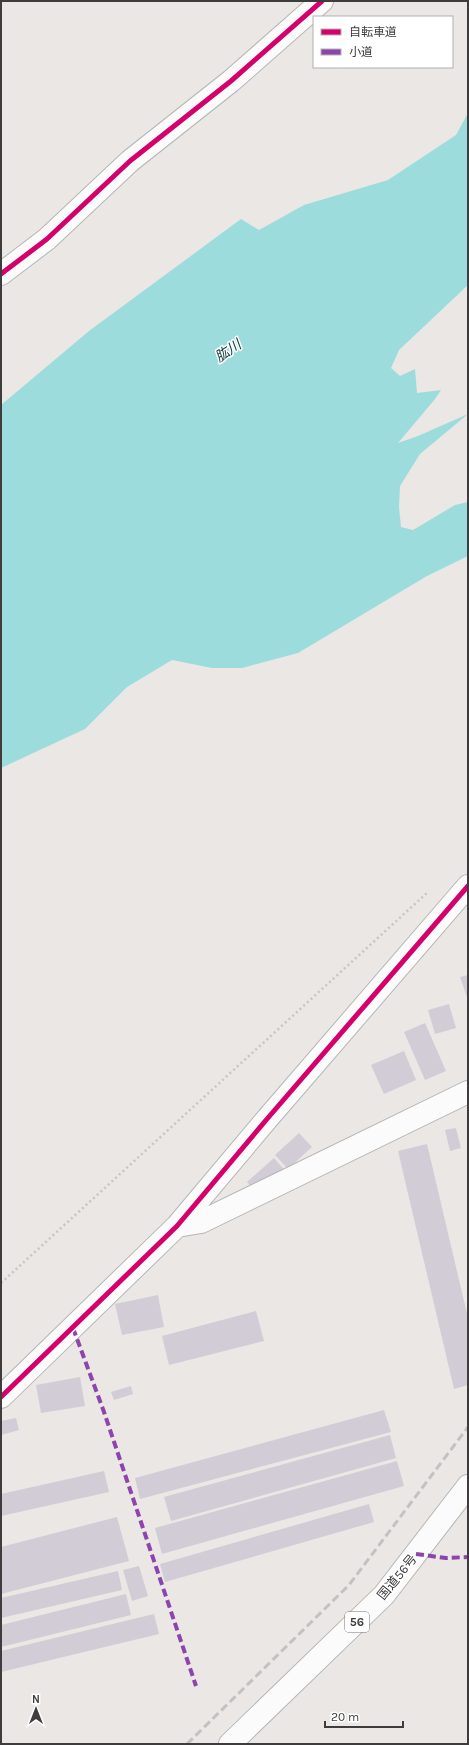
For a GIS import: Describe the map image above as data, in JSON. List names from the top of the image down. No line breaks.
{"streets":{"main road":["国道56号","56"]},"water":["肱川"],"legend":["自転車道","小道"],"scale_bar":"20 m","north":"top"}
